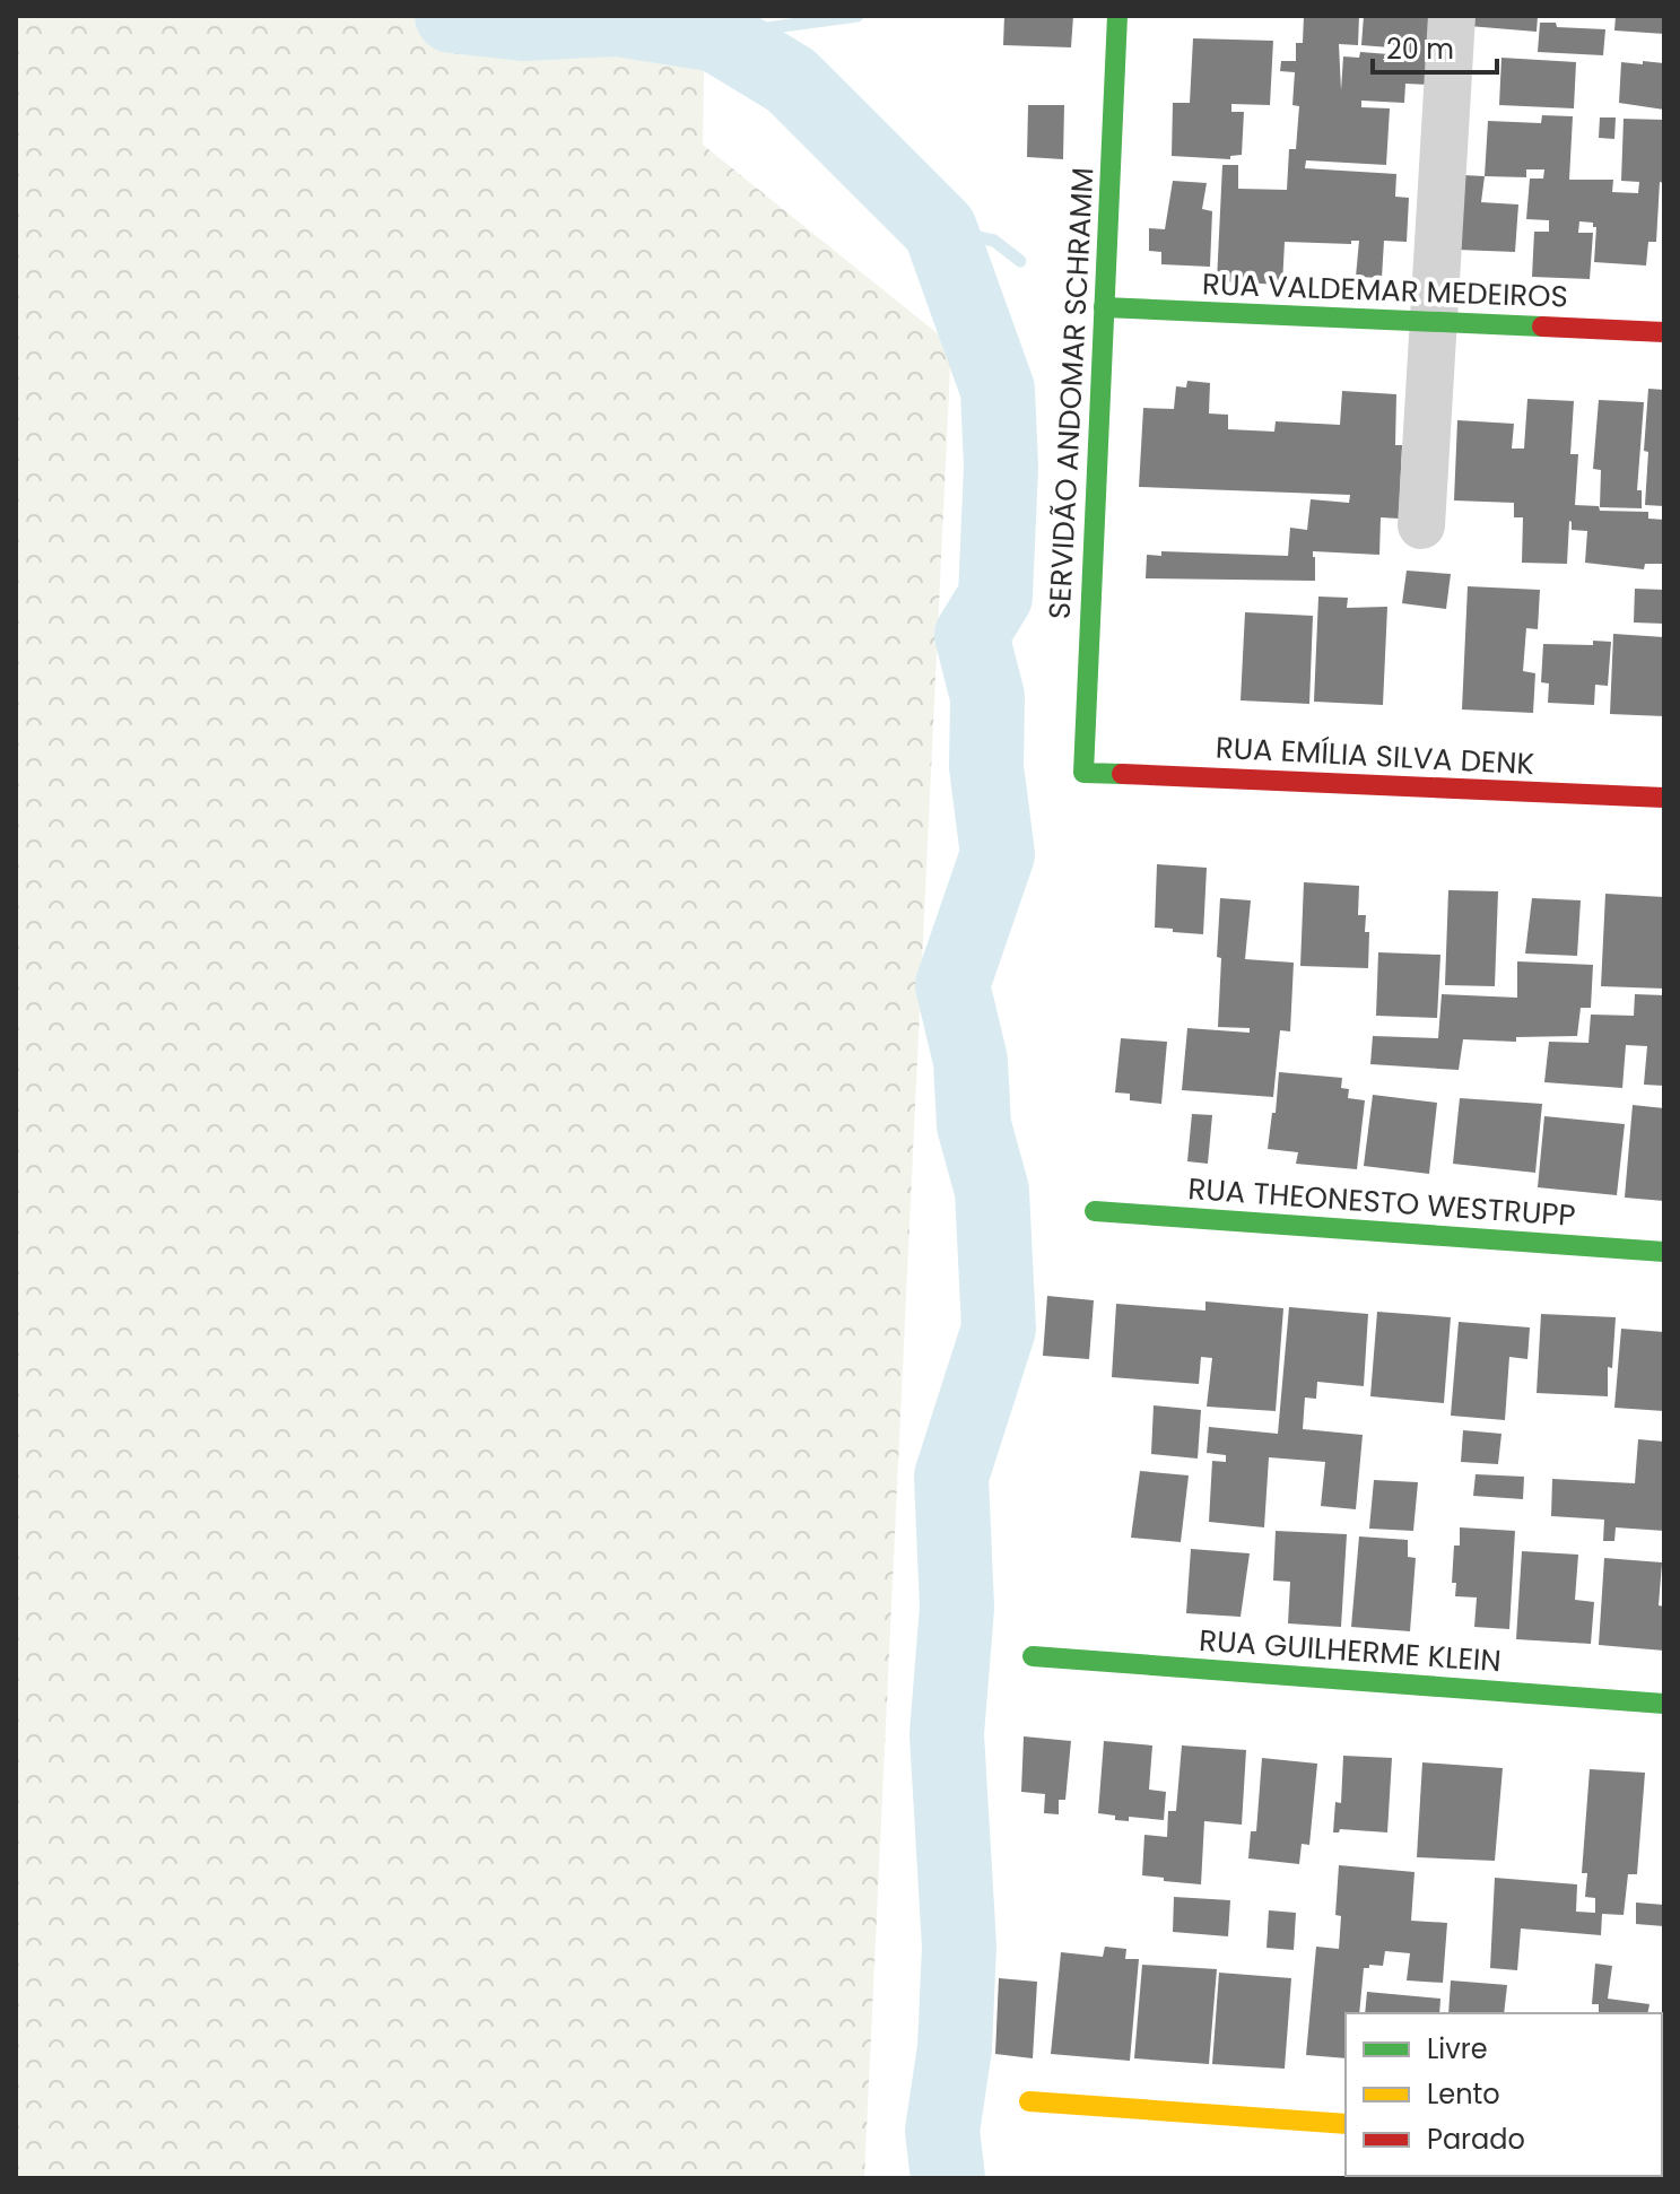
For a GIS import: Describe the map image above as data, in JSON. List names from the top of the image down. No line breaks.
{"streets":{"street":["RUA VALDEMAR MEDEIROS","SERVIDÃO ANDOMAR SCHRAMM","RUA EMÍLIA SILVA DENK","RUA THEONESTO WESTRUPP","RUA GUILHERME KLEIN"]},"crossings":[["RUA VALDEMAR MEDEIROS","SERVIDÃO ANDOMAR SCHRAMM"],["SERVIDÃO ANDOMAR SCHRAMM","RUA EMÍLIA SILVA DENK"]],"legend":["Livre","Lento","Parado"],"scale_bar":"20 m"}
